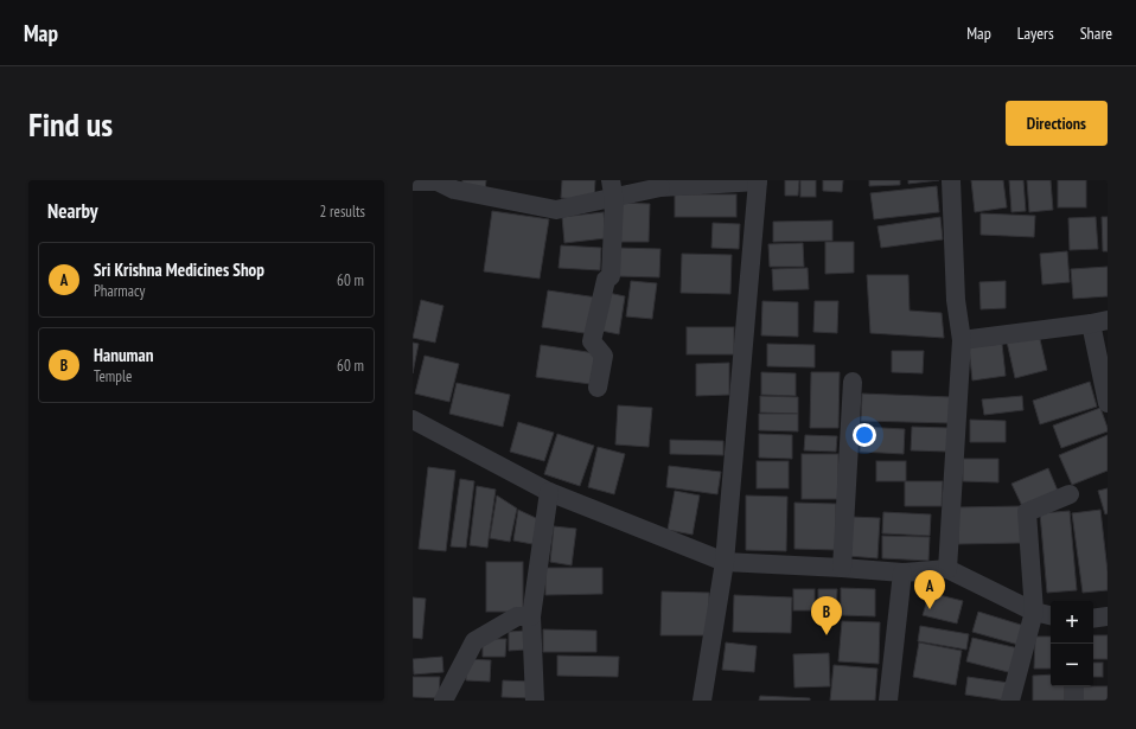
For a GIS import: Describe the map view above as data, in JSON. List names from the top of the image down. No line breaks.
{"page":{"header":"Map","nav":["Map","Layers","Share"],"buttons":"Directions","title":"Find us","heading":["Nearby","2 results"],"list":[{"mark":"A","name":"Sri Krishna Medicines Shop","note":"Pharmacy","value":"60 m"},{"mark":"B","name":"Hanuman","note":"Temple","value":"60 m"}],"pins":["A","B"],"map_buttons":["+","−"]}}
